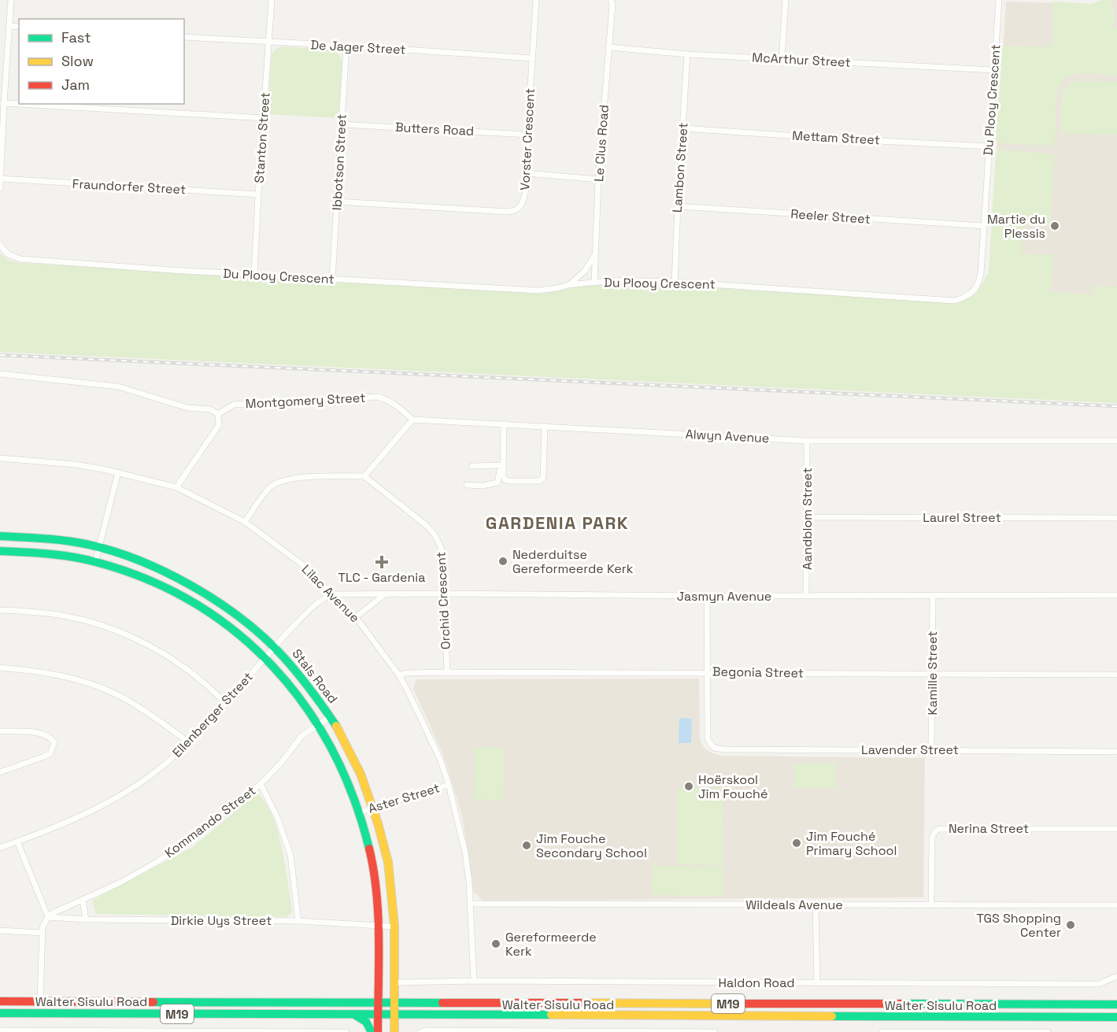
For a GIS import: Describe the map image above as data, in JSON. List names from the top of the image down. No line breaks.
{"streets":{"main road":["Stals Road","Walter Sisulu Road","M19"],"street":["De Jager Street","McArthur Street","Du Plooy Crescent","Butters Road","Stanton Street","Mettam Street","Vorster Crescent","Le Clus Road","Ibbotson Street","Lambon Street","Fraundorfer Street","Reeler Street","Montgomery Street","Alwyn Avenue","Laurel Street","Aandblom Street","Lilac Avenue","Jasmyn Avenue","Orchid Crescent","Begonia Street","Kamille Street","Ellenberger Street","Lavender Street","Aster Street","Kommando Street","Nerina Street","Wildeals Avenue","Dirkie Uys Street","Haldon Road"]},"crossings":[["De Jager Street","Stanton Street"],["De Jager Street","Vorster Crescent"],["De Jager Street","Ibbotson Street"],["McArthur Street","Du Plooy Crescent"],["McArthur Street","Le Clus Road"],["McArthur Street","Lambon Street"],["Du Plooy Crescent","Stanton Street"],["Du Plooy Crescent","Mettam Street"],["Du Plooy Crescent","Le Clus Road"],["Du Plooy Crescent","Ibbotson Street"],["Du Plooy Crescent","Lambon Street"],["Du Plooy Crescent","Reeler Street"],["Butters Road","Vorster Crescent"],["Butters Road","Ibbotson Street"],["Stanton Street","Fraundorfer Street"],["Mettam Street","Lambon Street"],["Vorster Crescent","Ibbotson Street"],["Lambon Street","Reeler Street"],["Montgomery Street","Alwyn Avenue"],["Alwyn Avenue","Aandblom Street"],["Laurel Street","Aandblom Street"],["Aandblom Street","Jasmyn Avenue"],["Lilac Avenue","Jasmyn Avenue"],["Lilac Avenue","Begonia Street"],["Lilac Avenue","Ellenberger Street"],["Lilac Avenue","Aster Street"],["Lilac Avenue","Wildeals Avenue"],["Lilac Avenue","Haldon Road"],["Jasmyn Avenue","Orchid Crescent"],["Jasmyn Avenue","Kamille Street"],["Jasmyn Avenue","Ellenberger Street"],["Orchid Crescent","Begonia Street"],["Begonia Street","Kamille Street"],["Begonia Street","Lavender Street"],["Kamille Street","Lavender Street"],["Stals Road","Ellenberger Street"],["Stals Road","Aster Street"],["Stals Road","Kommando Street"],["Stals Road","Dirkie Uys Street"],["Stals Road","Haldon Road"],["Stals Road","Walter Sisulu Road"],["Kommando Street","Dirkie Uys Street"],["Nerina Street","Wildeals Avenue"]],"districts":["GARDENIA PARK"],"places":{"other":["Martie du Plessis","Nederduitse Gereformeerde Kerk","Hoërskool Jim Fouché","Jim Fouché Primary School","Jim Fouche Secondary School","TGS Shopping Center","Gereformeerde Kerk"],"health":["TLC - Gardenia"]},"legend":["Fast","Slow","Jam"]}
